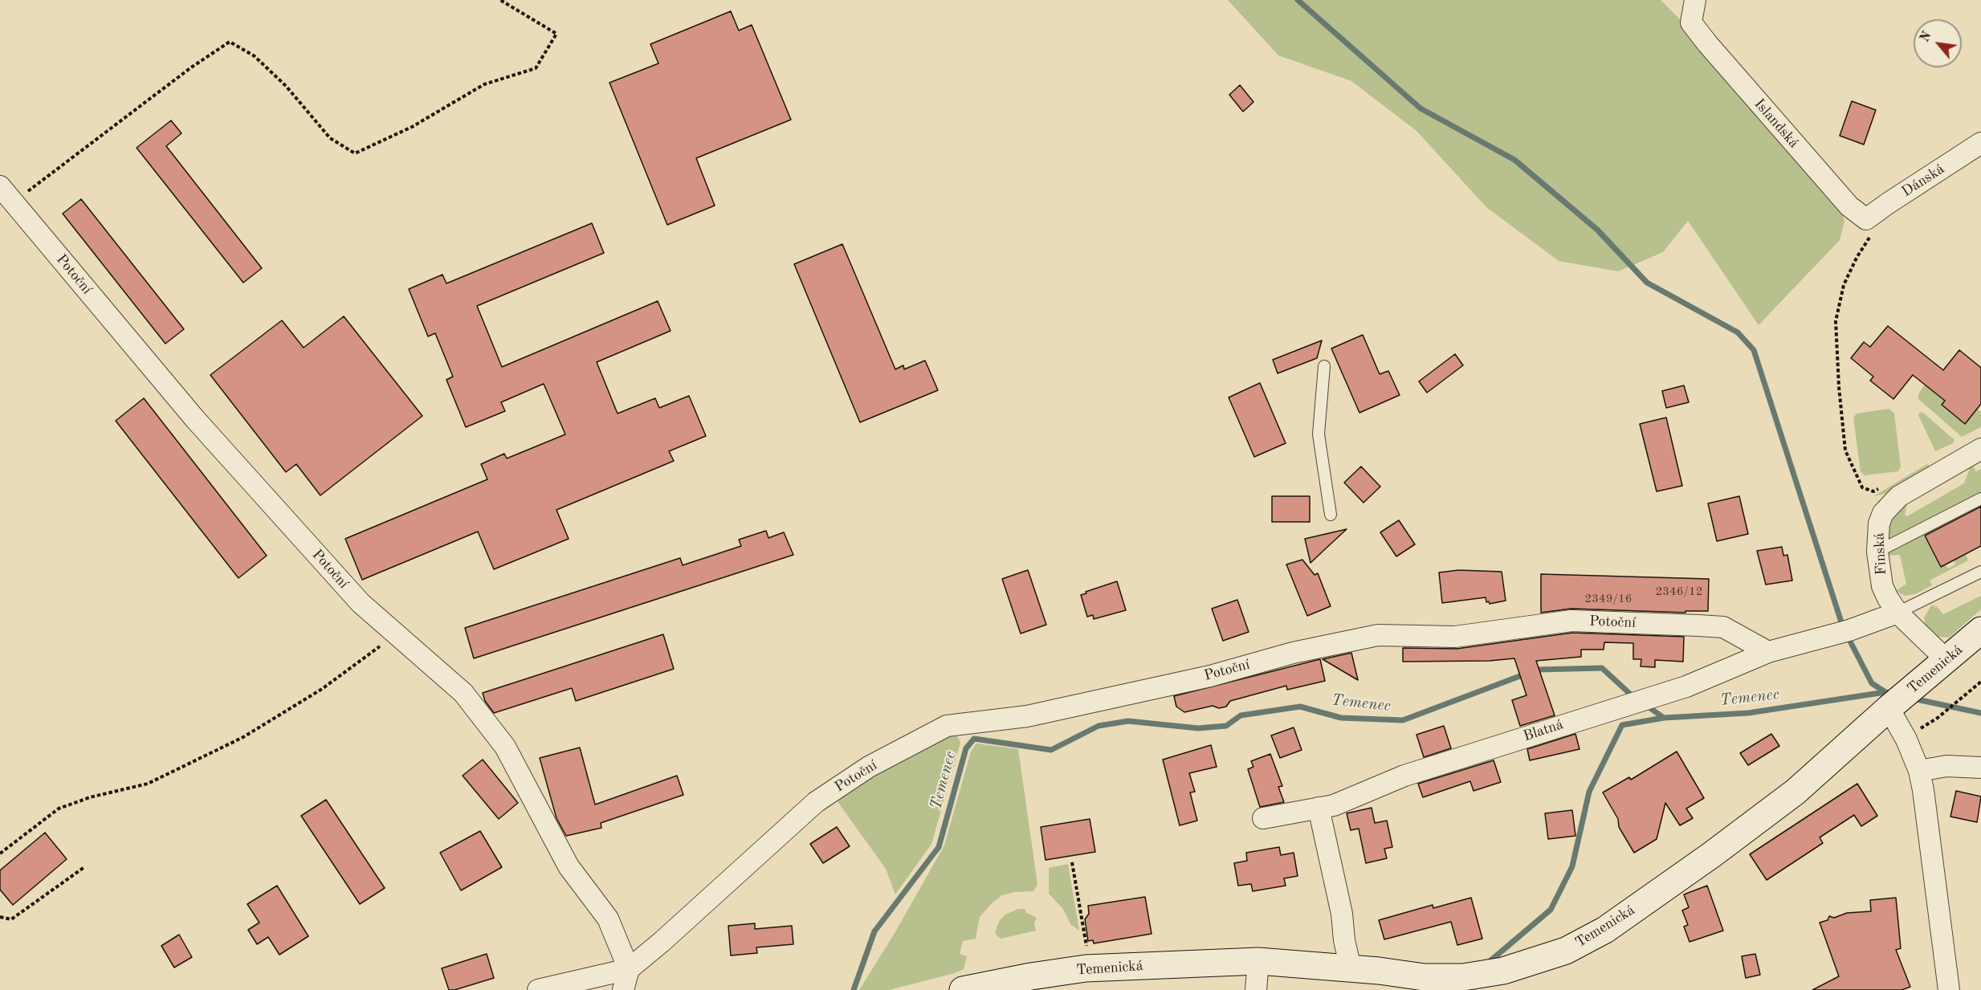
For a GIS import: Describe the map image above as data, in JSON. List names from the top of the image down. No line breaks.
{"streets":{"street":["Islandská","Dánská","Potoční","Finská","Temenická","Blatná"]},"crossings":[["Islandská","Dánská"],["Potoční","Blatná"],["Finská","Temenická"]],"water":["Temenec"],"house_numbers":["2346/12","2349/16"],"north":"top left"}
